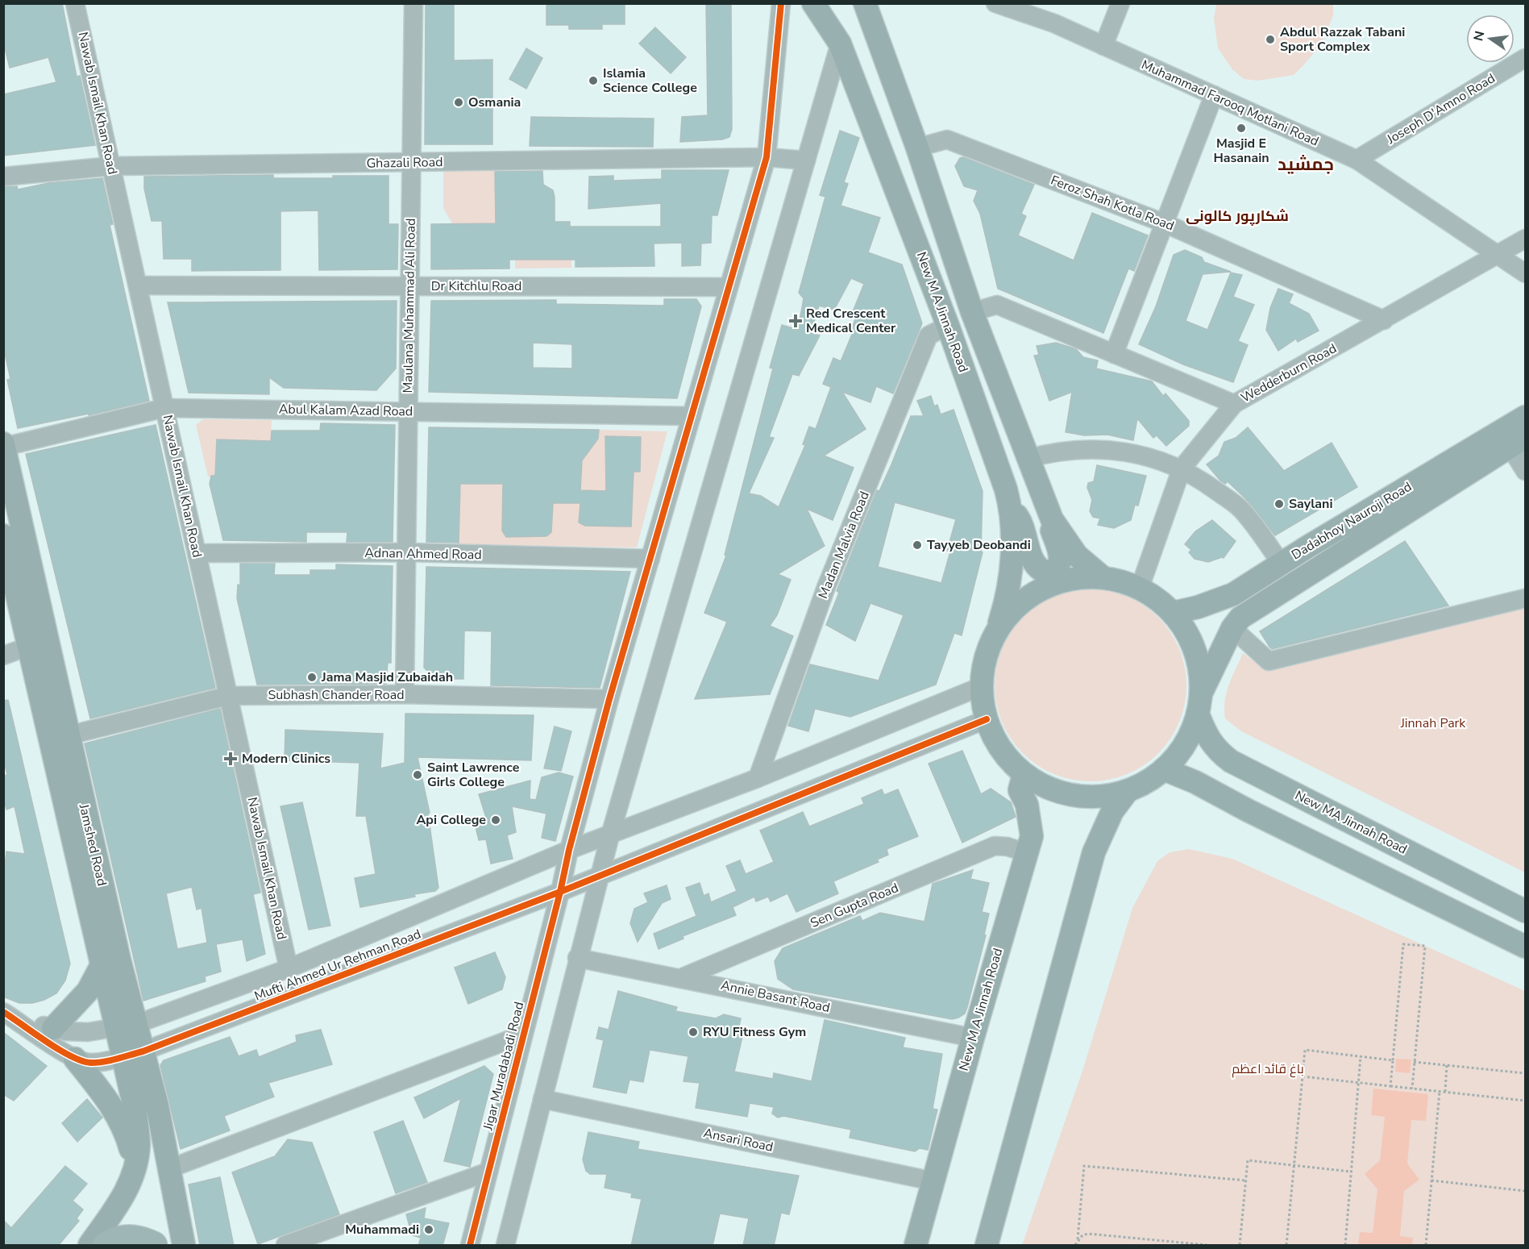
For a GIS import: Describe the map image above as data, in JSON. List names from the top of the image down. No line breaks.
{"streets":{"main road":["New M A Jinnah Road","Dadabhoy Nauroji Road","New MA Jinnah Road","Jamshed Road"],"street":["Nawab Ismail Khan Road","Muhammad Farooq Motlani Road","Joseph D'Amno Road","Ghazali Road","Feroz Shah Kotla Road","Dr Kitchlu Road","Maulana Muhammad Ali Road","Wedderburn Road","Abul Kalam Azad Road","Madan Malvia Road","Adnan Ahmed Road","Subhash Chander Road","Sen Gupta Road","Mufti Ahmed Ur Rehman Road","Annie Basant Road","Jigar Muradabadi Road","Ansari Road"]},"crossings":[["Nawab Ismail Khan Road","Ghazali Road"],["Nawab Ismail Khan Road","Dr Kitchlu Road"],["Nawab Ismail Khan Road","Abul Kalam Azad Road"],["Nawab Ismail Khan Road","Adnan Ahmed Road"],["Nawab Ismail Khan Road","Subhash Chander Road"],["Nawab Ismail Khan Road","Mufti Ahmed Ur Rehman Road"],["Muhammad Farooq Motlani Road","Joseph D'Amno Road"],["Muhammad Farooq Motlani Road","Wedderburn Road"],["Ghazali Road","Maulana Muhammad Ali Road"],["Ghazali Road","Jigar Muradabadi Road"],["Feroz Shah Kotla Road","New M A Jinnah Road"],["Feroz Shah Kotla Road","Wedderburn Road"],["Dr Kitchlu Road","Maulana Muhammad Ali Road"],["Dr Kitchlu Road","Jigar Muradabadi Road"],["Maulana Muhammad Ali Road","Abul Kalam Azad Road"],["Maulana Muhammad Ali Road","Adnan Ahmed Road"],["Maulana Muhammad Ali Road","Subhash Chander Road"],["New M A Jinnah Road","Madan Malvia Road"],["New M A Jinnah Road","Sen Gupta Road"],["New M A Jinnah Road","Annie Basant Road"],["New M A Jinnah Road","Ansari Road"],["Abul Kalam Azad Road","Jamshed Road"],["Abul Kalam Azad Road","Jigar Muradabadi Road"],["Madan Malvia Road","Mufti Ahmed Ur Rehman Road"],["Adnan Ahmed Road","Jigar Muradabadi Road"],["Subhash Chander Road","Jamshed Road"],["Subhash Chander Road","Jigar Muradabadi Road"],["Jamshed Road","Mufti Ahmed Ur Rehman Road"],["Sen Gupta Road","Annie Basant Road"],["Mufti Ahmed Ur Rehman Road","Jigar Muradabadi Road"]],"districts":["جمشید","شکارپور کالونی"],"parks":["Jinnah Park","باغ قائد اعظم"],"places":{"other":["Abdul Razzak Tabani Sport Complex","Islamia Science College","Osmania","Masjid E Hasanain","Saylani","Tayyeb Deobandi","Jama Masjid Zubaidah","Saint Lawrence Girls College","Api College","RYU Fitness Gym","Muhammadi"],"health":["Red Crescent Medical Center","Modern Clinics"]},"north":"left"}
